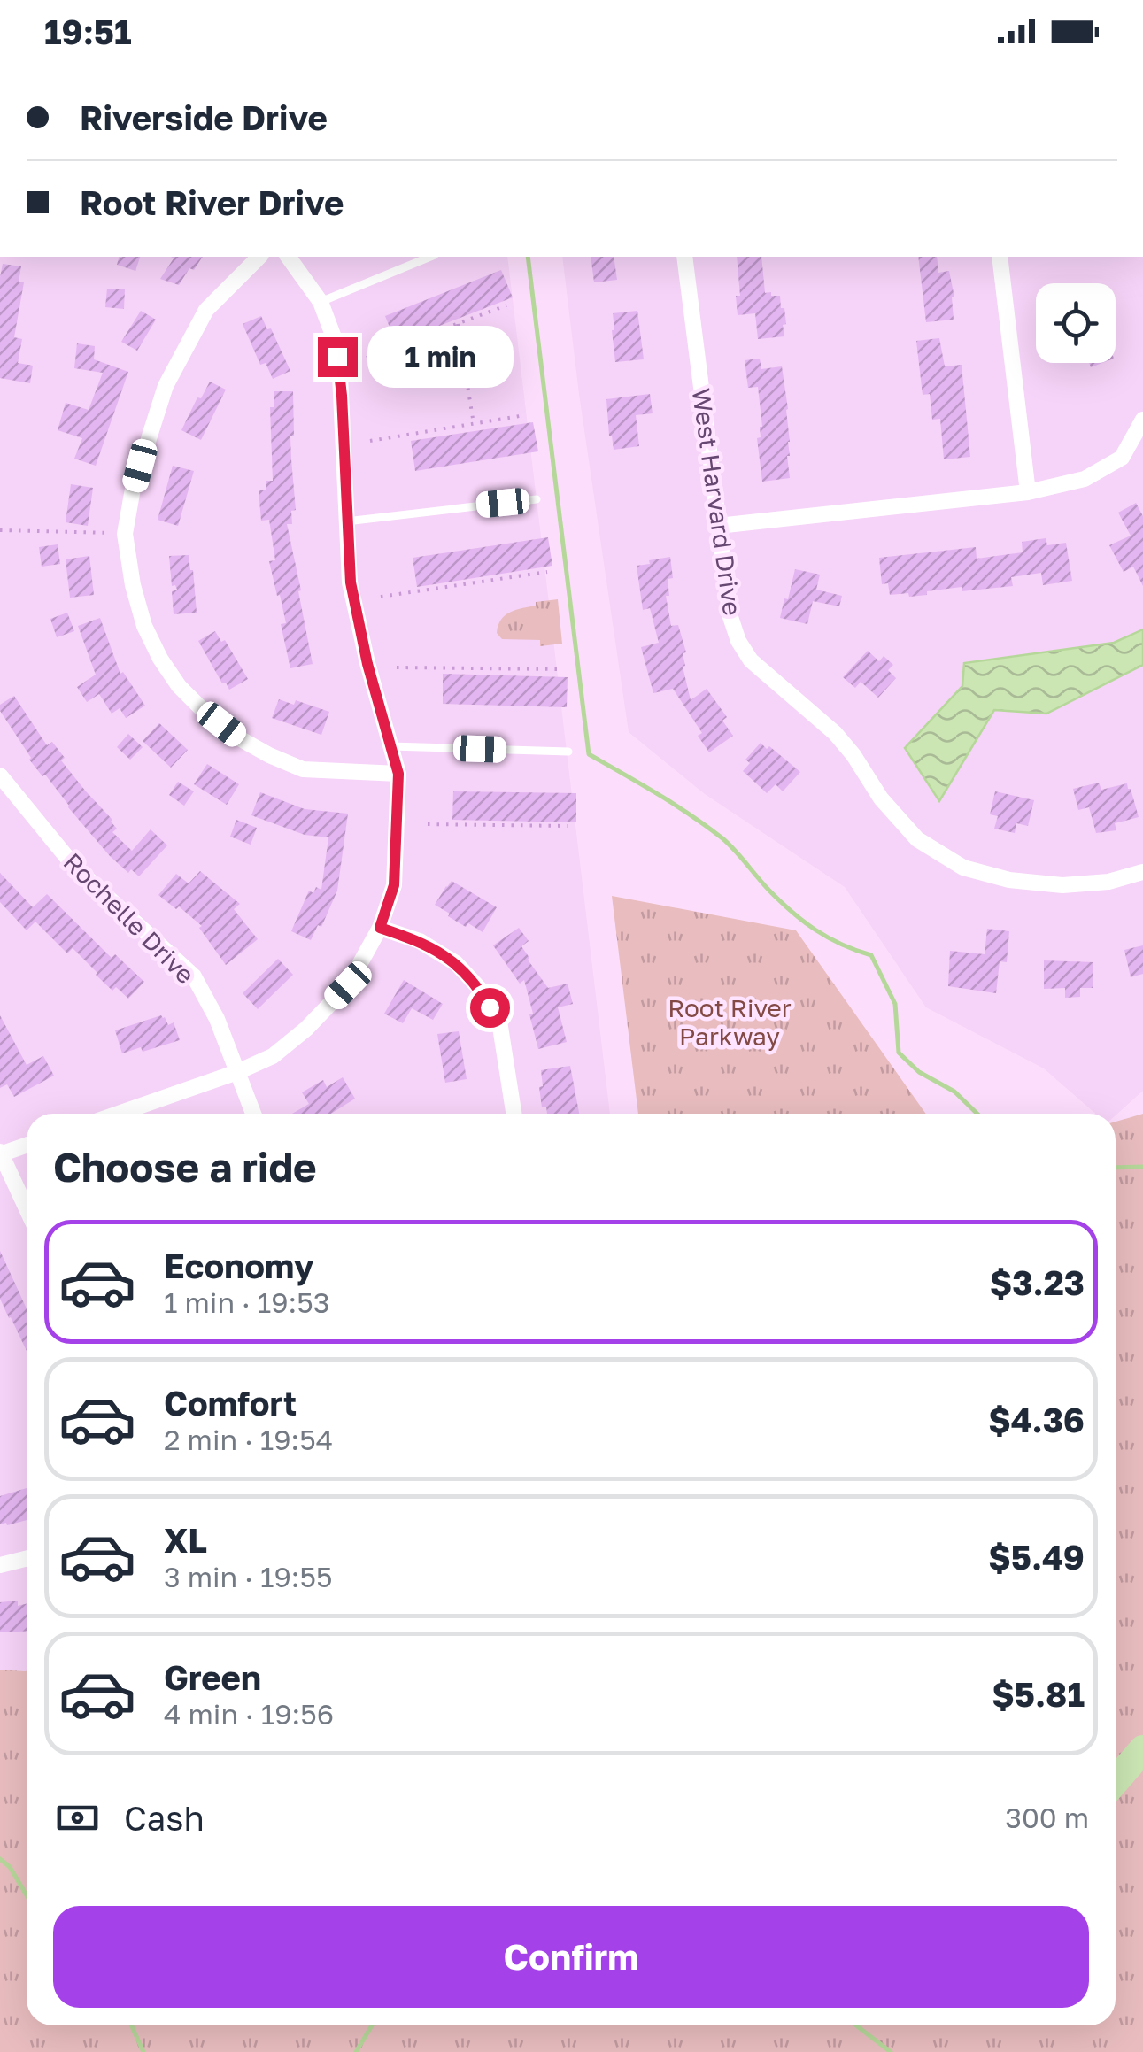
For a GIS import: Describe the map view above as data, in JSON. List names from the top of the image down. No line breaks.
{"streets":{"street":["West Harvard Drive","Rochelle Drive"]},"parks":["Root River Parkway"],"page":{"status":"19:51","banner":["Riverside Drive","Root River Drive"],"bubble":"1 min","heading":"Choose a ride","list":[{"name":"Economy","note":"1 min · 19:53","value":"$3.23"},{"name":"Comfort","note":"2 min · 19:54","value":"$4.36"},{"name":"XL","note":"3 min · 19:55","value":"$5.49"},{"name":"Green","note":"4 min · 19:56","value":"$5.81"}],"pay":["Cash","300 m"],"buttons":"Confirm"}}
